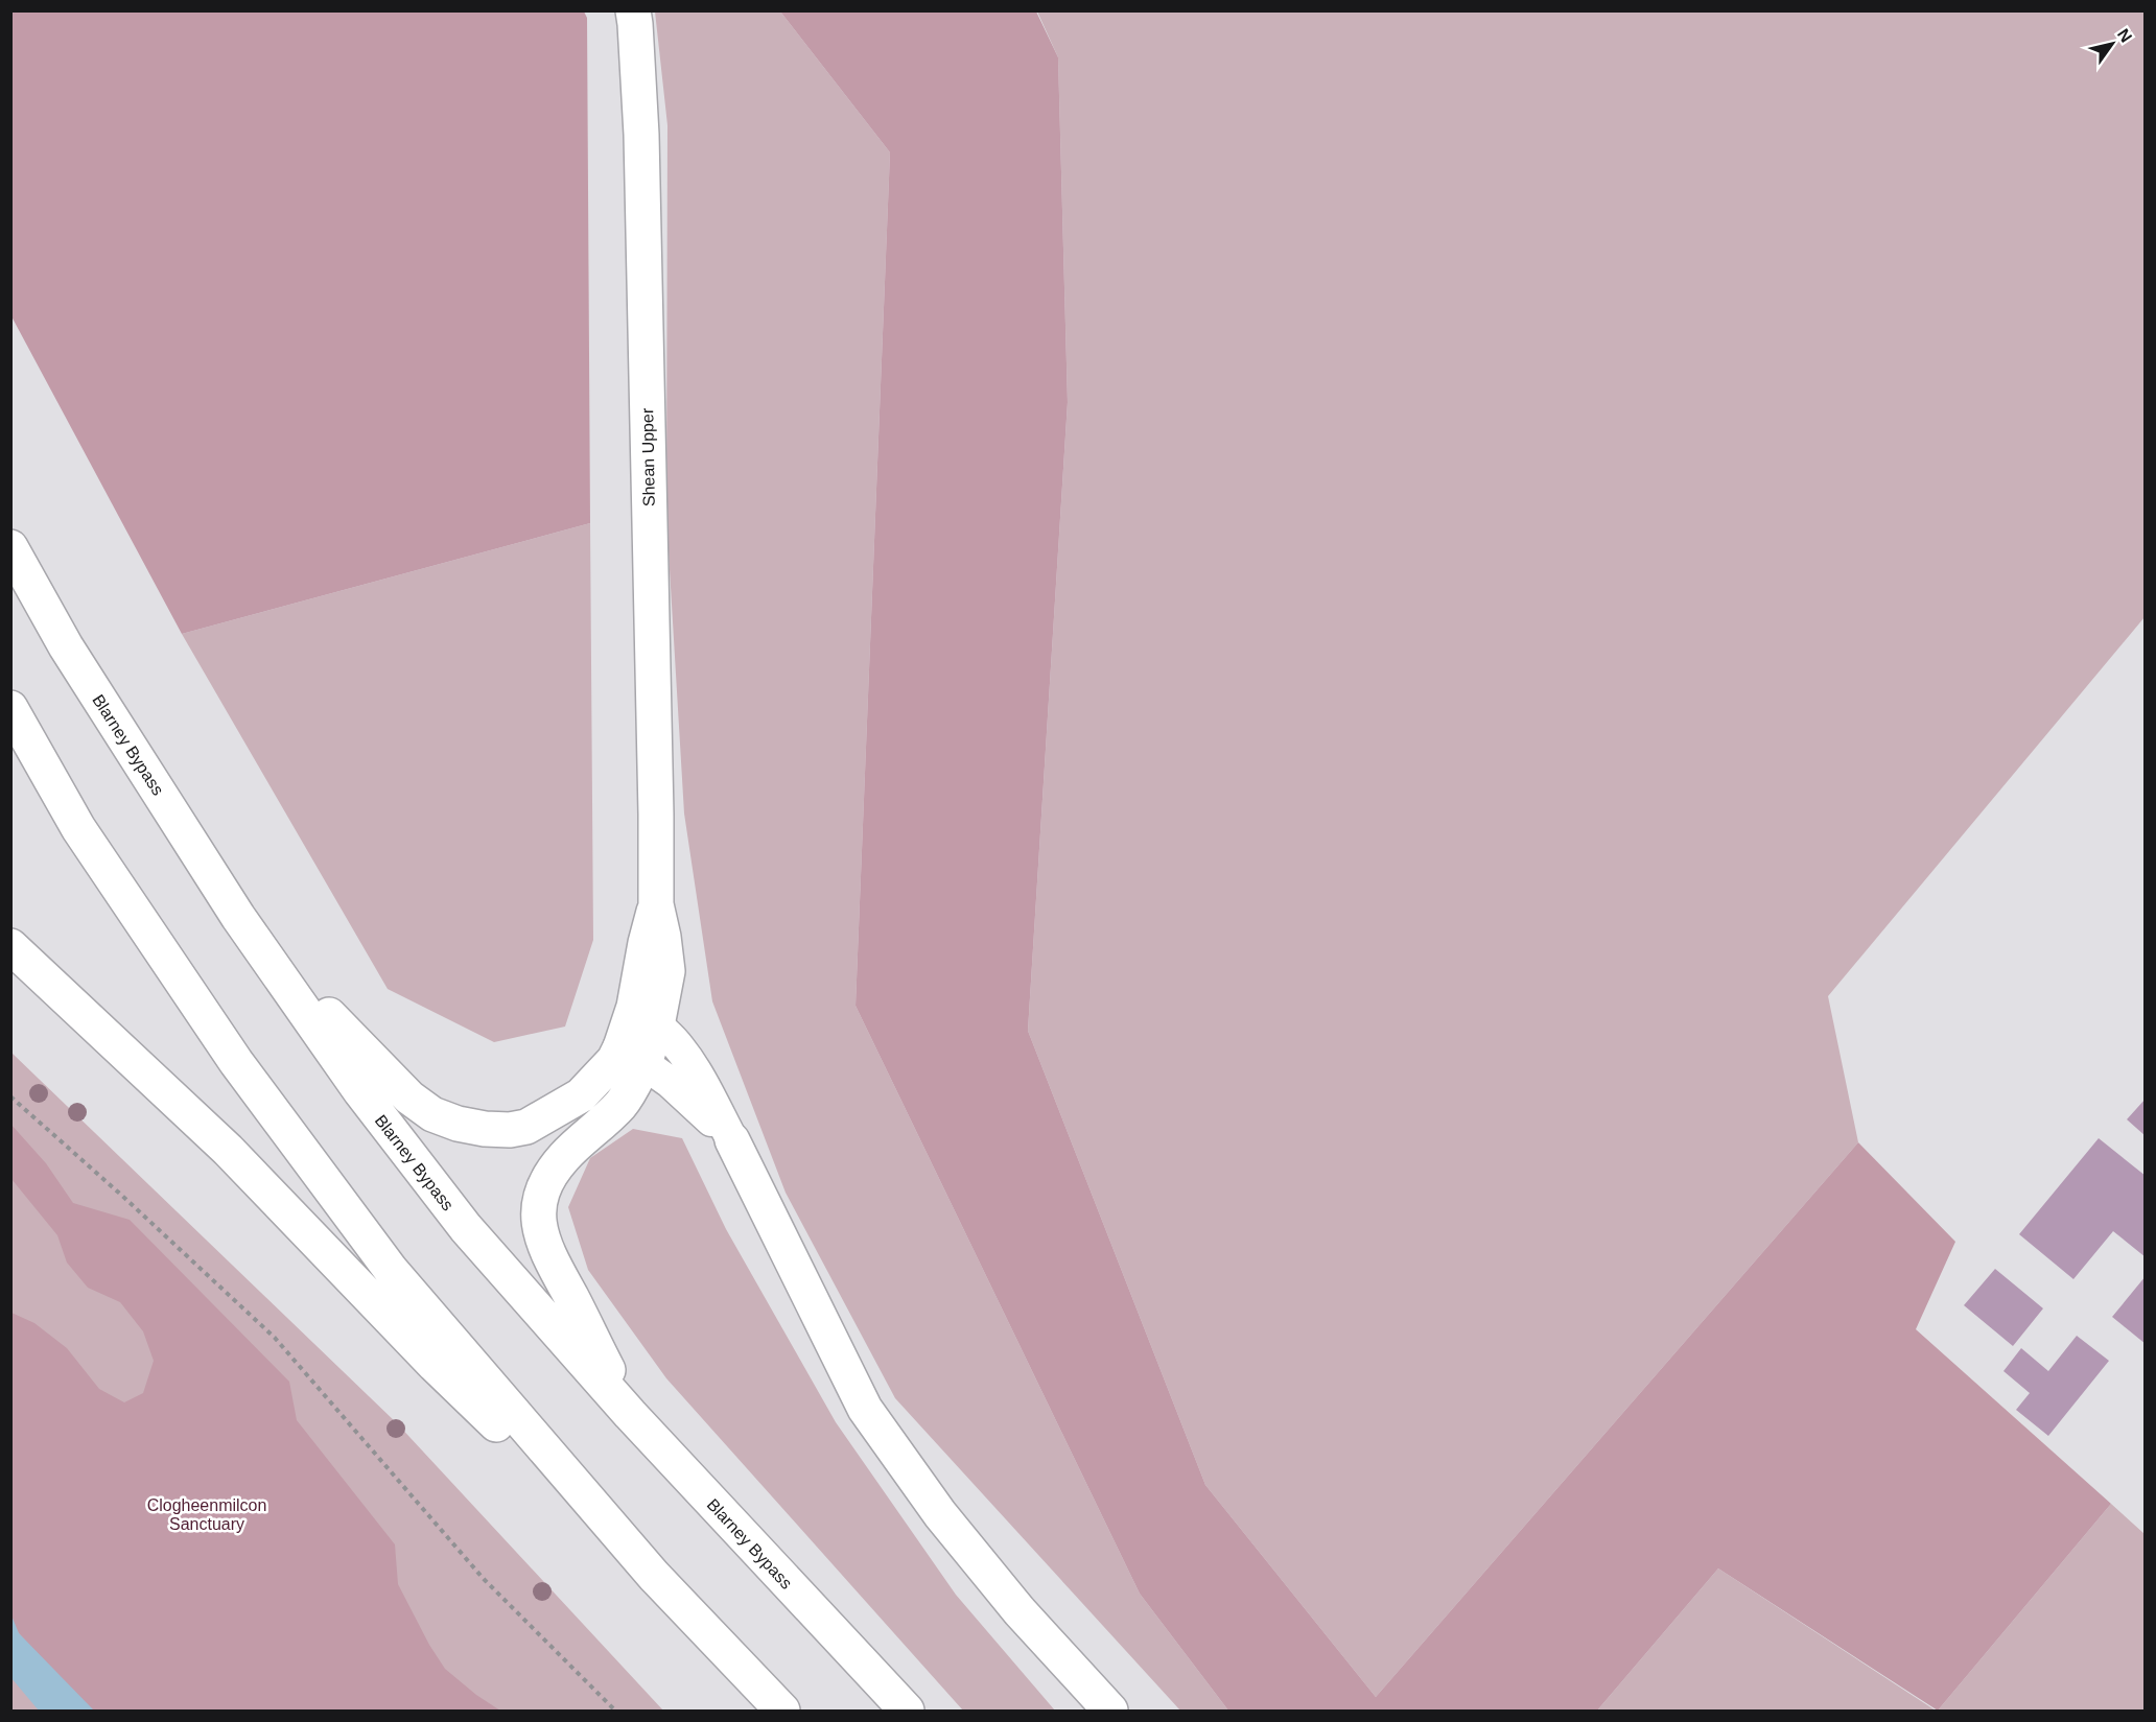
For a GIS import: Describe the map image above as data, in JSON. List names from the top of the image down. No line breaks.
{"streets":{"main road":["Shean Upper","Blarney Bypass"]},"parks":["Clogheenmilcon Sanctuary"],"north":"top right"}
